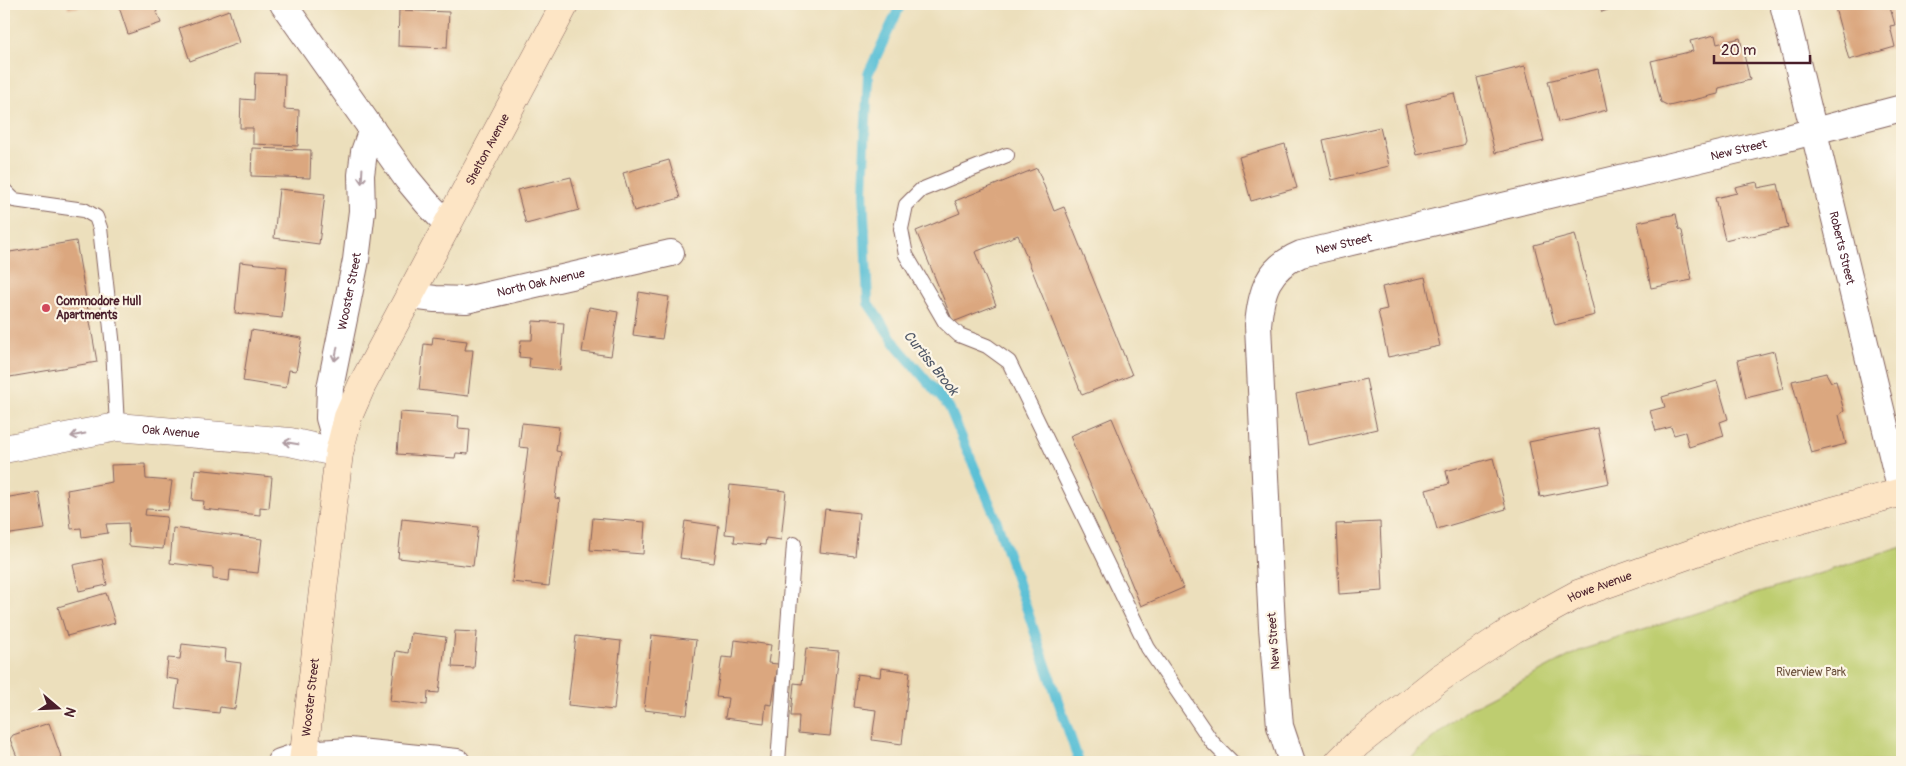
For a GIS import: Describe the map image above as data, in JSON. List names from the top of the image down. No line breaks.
{"streets":{"main road":["Shelton Avenue","Wooster Street","Howe Avenue"],"street":["New Street","Roberts Street","North Oak Avenue","Oak Avenue"]},"crossings":[["Shelton Avenue","North Oak Avenue"],["Shelton Avenue","Wooster Street"],["New Street","Roberts Street"],["Roberts Street","Howe Avenue"],["North Oak Avenue","Wooster Street"],["Wooster Street","Oak Avenue"]],"one_way":["Wooster Street","Oak Avenue"],"water":["Curtiss Brook"],"parks":["Riverview Park"],"places":["Commodore Hull Apartments"],"scale_bar":"20 m","north":"right"}
